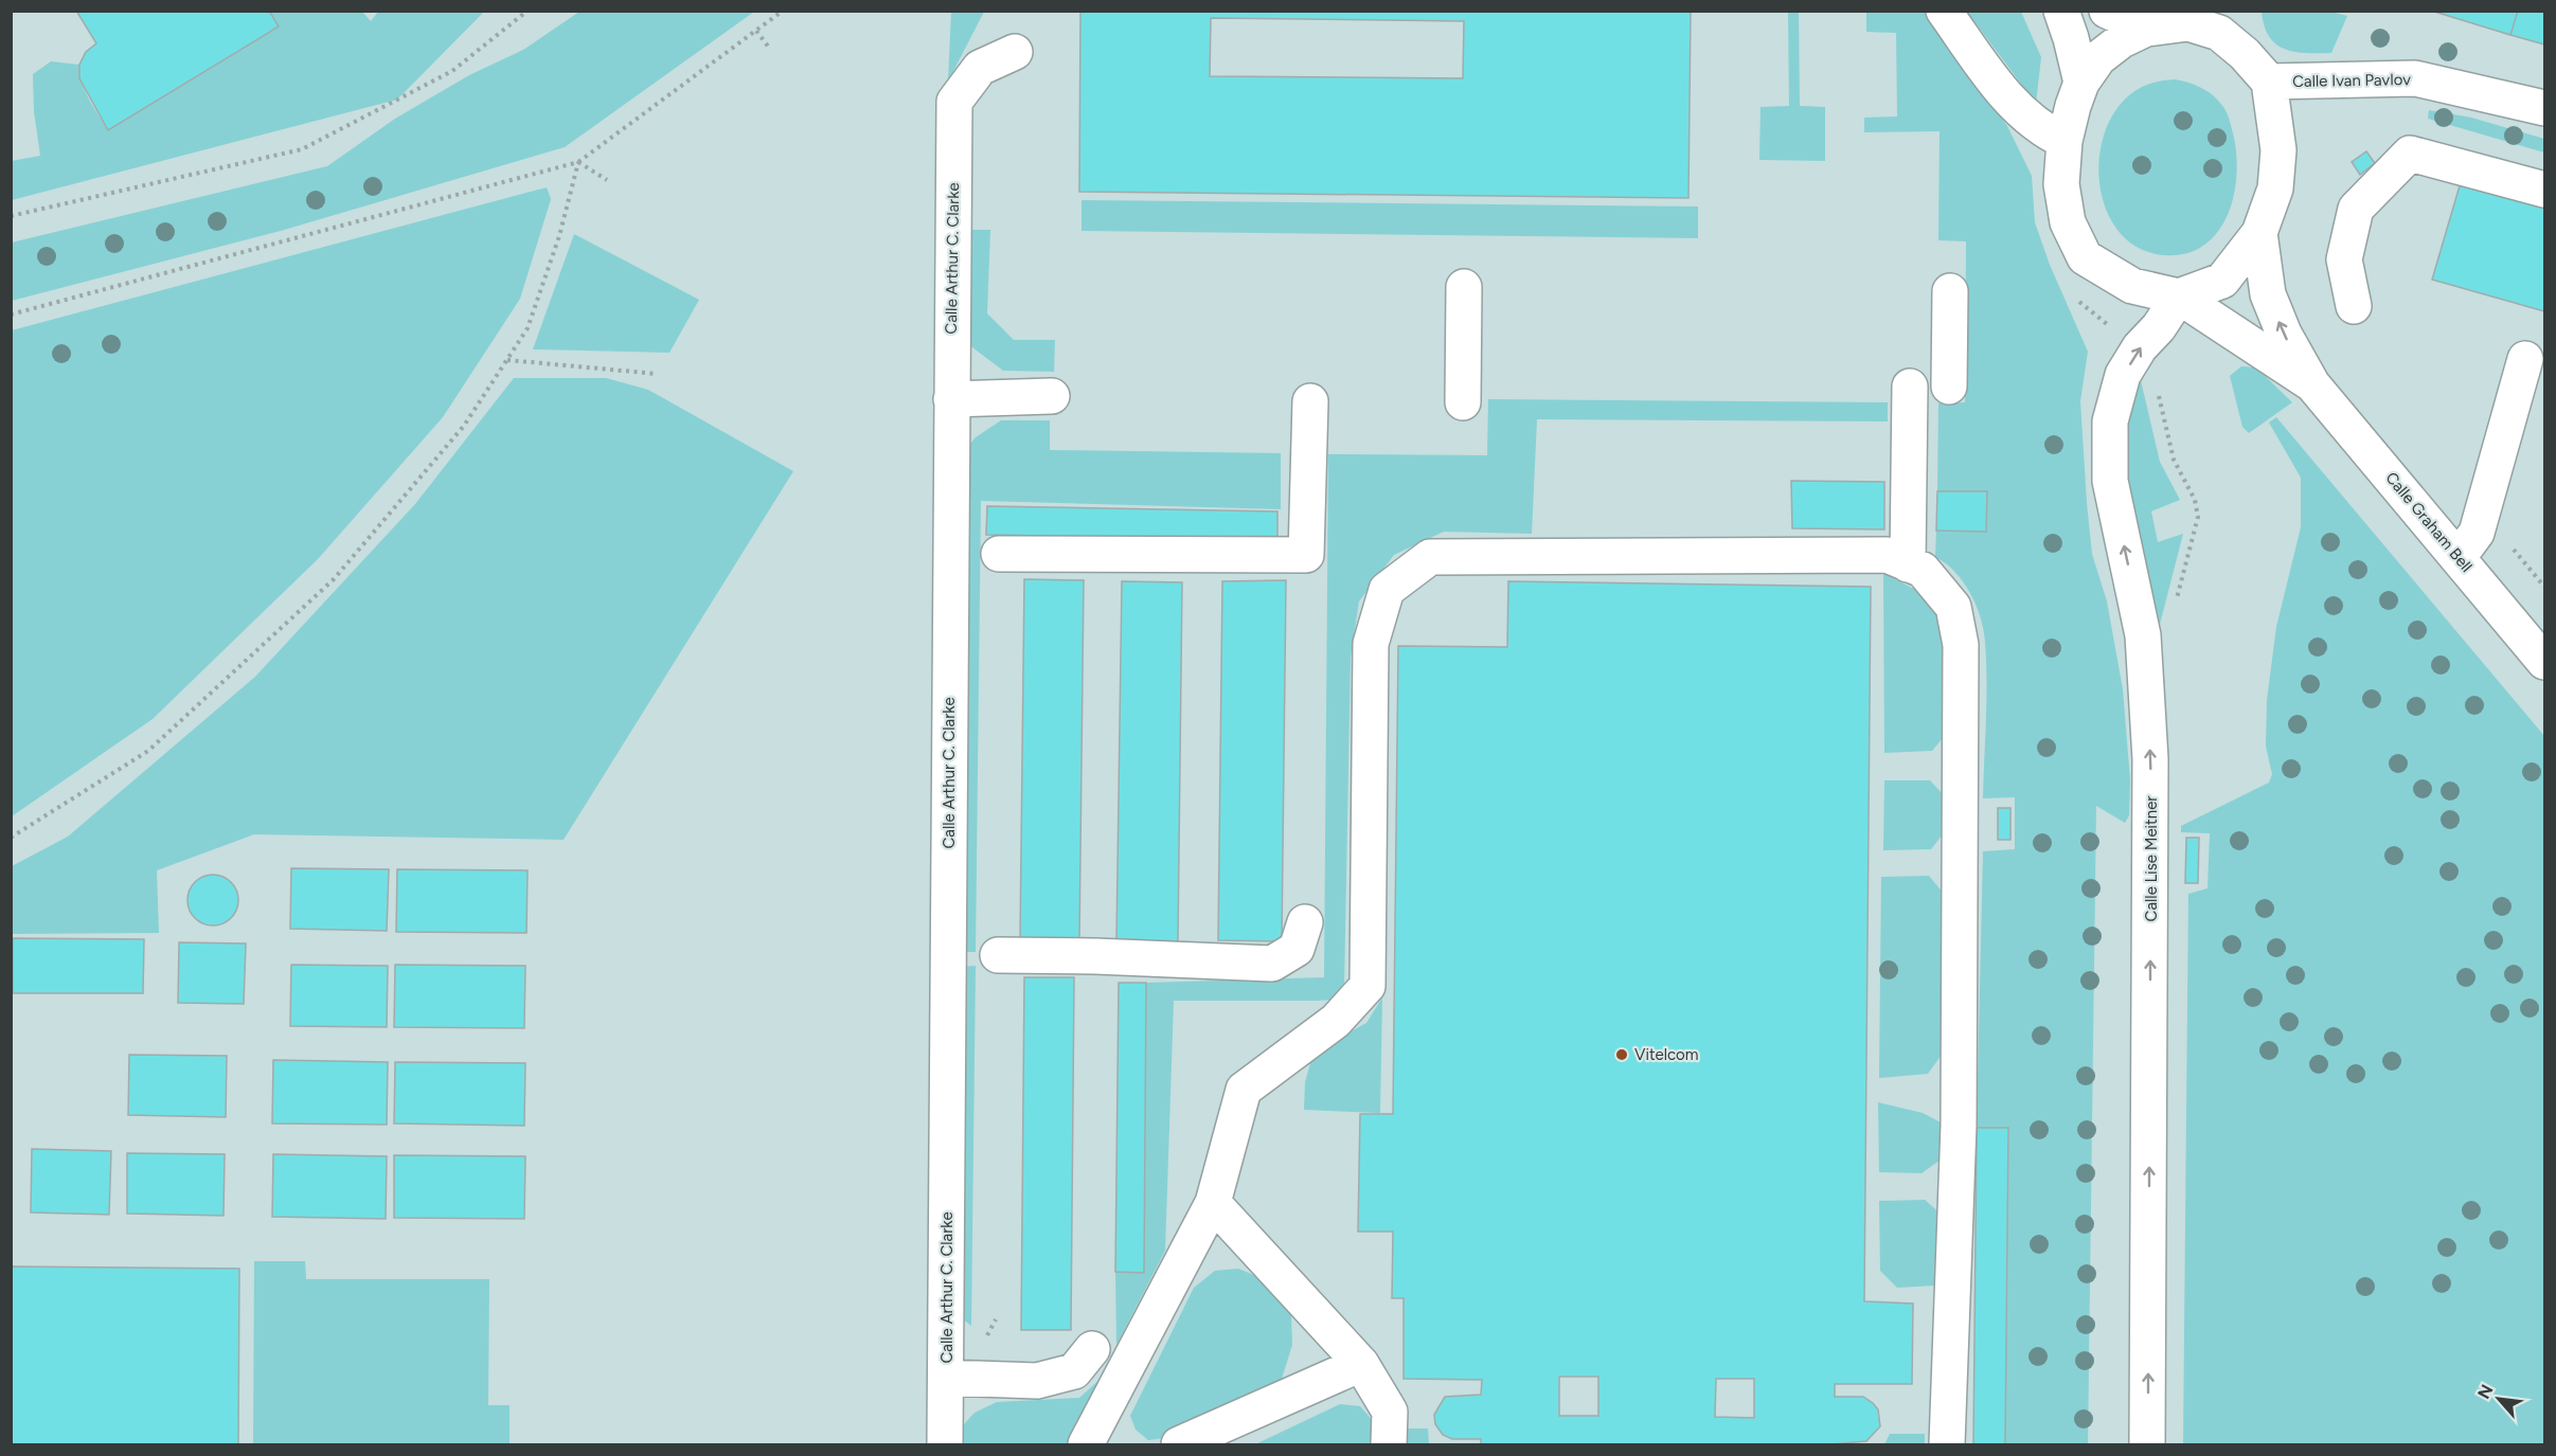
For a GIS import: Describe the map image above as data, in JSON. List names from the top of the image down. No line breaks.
{"streets":{"street":["Calle Ivan Pavlov","Calle Arthur C. Clarke","Calle Graham Bell","Calle Lise Meitner"]},"crossings":[["Calle Graham Bell","Calle Lise Meitner"]],"places":["Vitelcom"],"north":"top left"}
